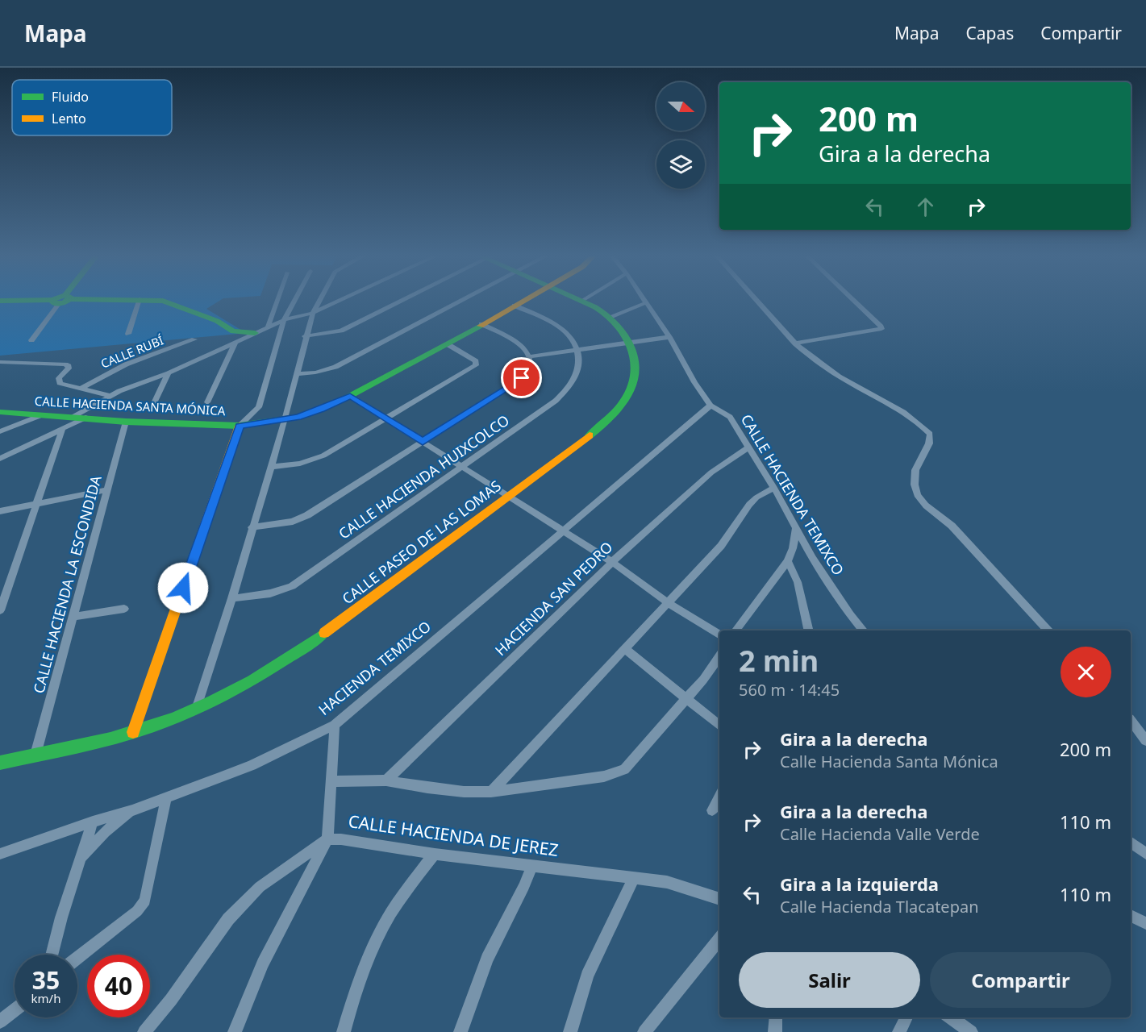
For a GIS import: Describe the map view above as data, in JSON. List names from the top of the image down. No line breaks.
{"streets":{"street":["CALLE RUBÍ","CALLE HACIENDA SANTA MÓNICA","CALLE HACIENDA HUIXCOLCO","CALLE HACIENDA TEMIXCO","CALLE PASEO DE LAS LOMAS","CALLE HACIENDA LA ESCONDIDA","HACIENDA SAN PEDRO","HACIENDA TEMIXCO","CALLE HACIENDA DE JEREZ"]},"crossings":[["CALLE HACIENDA SANTA MÓNICA","CALLE HACIENDA LA ESCONDIDA"],["CALLE HACIENDA TEMIXCO","HACIENDA SAN PEDRO"],["CALLE HACIENDA TEMIXCO","HACIENDA TEMIXCO"],["CALLE PASEO DE LAS LOMAS","CALLE HACIENDA LA ESCONDIDA"]],"legend":["Fluido","Lento"],"north":"right","page":{"header":"Mapa","nav":["Mapa","Capas","Compartir"],"turn":["200 m","Gira a la derecha"],"heading":["2 min","560 m · 14:45"],"list":[{"name":"Gira a la derecha","note":"Calle Hacienda Santa Mónica","value":"200 m"},{"name":"Gira a la derecha","note":"Calle Hacienda Valle Verde","value":"110 m"},{"name":"Gira a la izquierda","note":"Calle Hacienda Tlacatepan","value":"110 m"}],"buttons":["Salir","Compartir"],"speed":"35 km/h","limit":"40"}}
